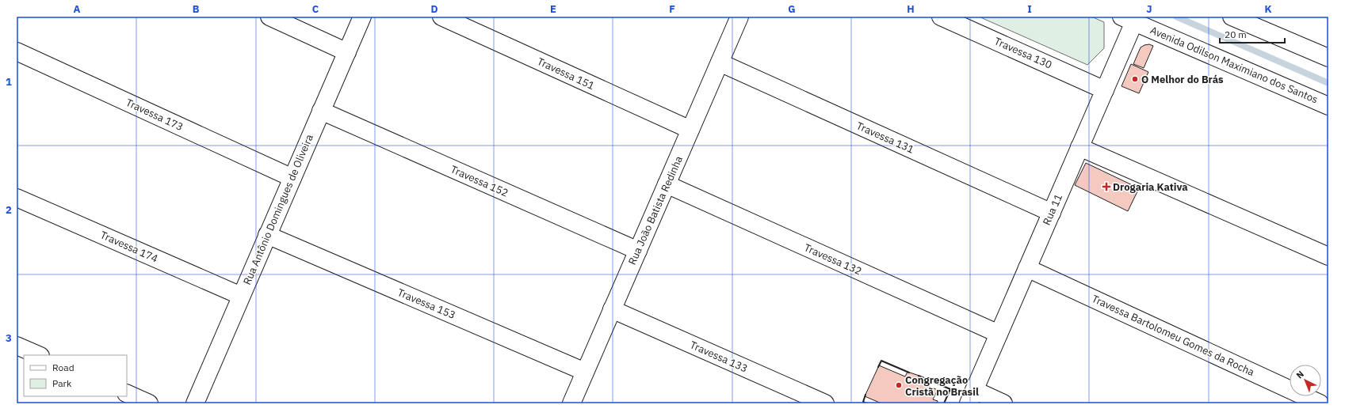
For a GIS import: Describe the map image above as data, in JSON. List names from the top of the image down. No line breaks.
{"streets":{"street":["Travessa 130","Avenida Odilson Maximiano dos Santos","Travessa 151","Travessa 173","Travessa 131","Travessa 152","Rua Antônio Domingues de Oliveira","Rua 11","Rua João Batista Redinha","Travessa 174","Travessa 132","Travessa 153","Travessa Bartolomeu Gomes da Rocha","Travessa 133"]},"crossings":[["Travessa 130","Rua 11"],["Avenida Odilson Maximiano dos Santos","Rua 11"],["Travessa 151","Rua João Batista Redinha"],["Travessa 173","Rua Antônio Domingues de Oliveira"],["Travessa 131","Rua 11"],["Travessa 131","Rua João Batista Redinha"],["Travessa 152","Rua Antônio Domingues de Oliveira"],["Travessa 152","Rua João Batista Redinha"],["Rua Antônio Domingues de Oliveira","Travessa 174"],["Rua Antônio Domingues de Oliveira","Travessa 153"],["Rua 11","Travessa 132"],["Rua 11","Travessa Bartolomeu Gomes da Rocha"],["Rua João Batista Redinha","Travessa 132"],["Rua João Batista Redinha","Travessa 153"],["Rua João Batista Redinha","Travessa 133"]],"places":{"other":["O Melhor do Brás","Congregação Cristã no Brasil"],"health":["Drogaria Kativa"]},"legend":["Road","Park"],"scale_bar":"20 m","north":"top left","grid":{"columns":["A","B","C","D","E","F","G","H","I","J","K"],"rows":["1","2","3"]}}
